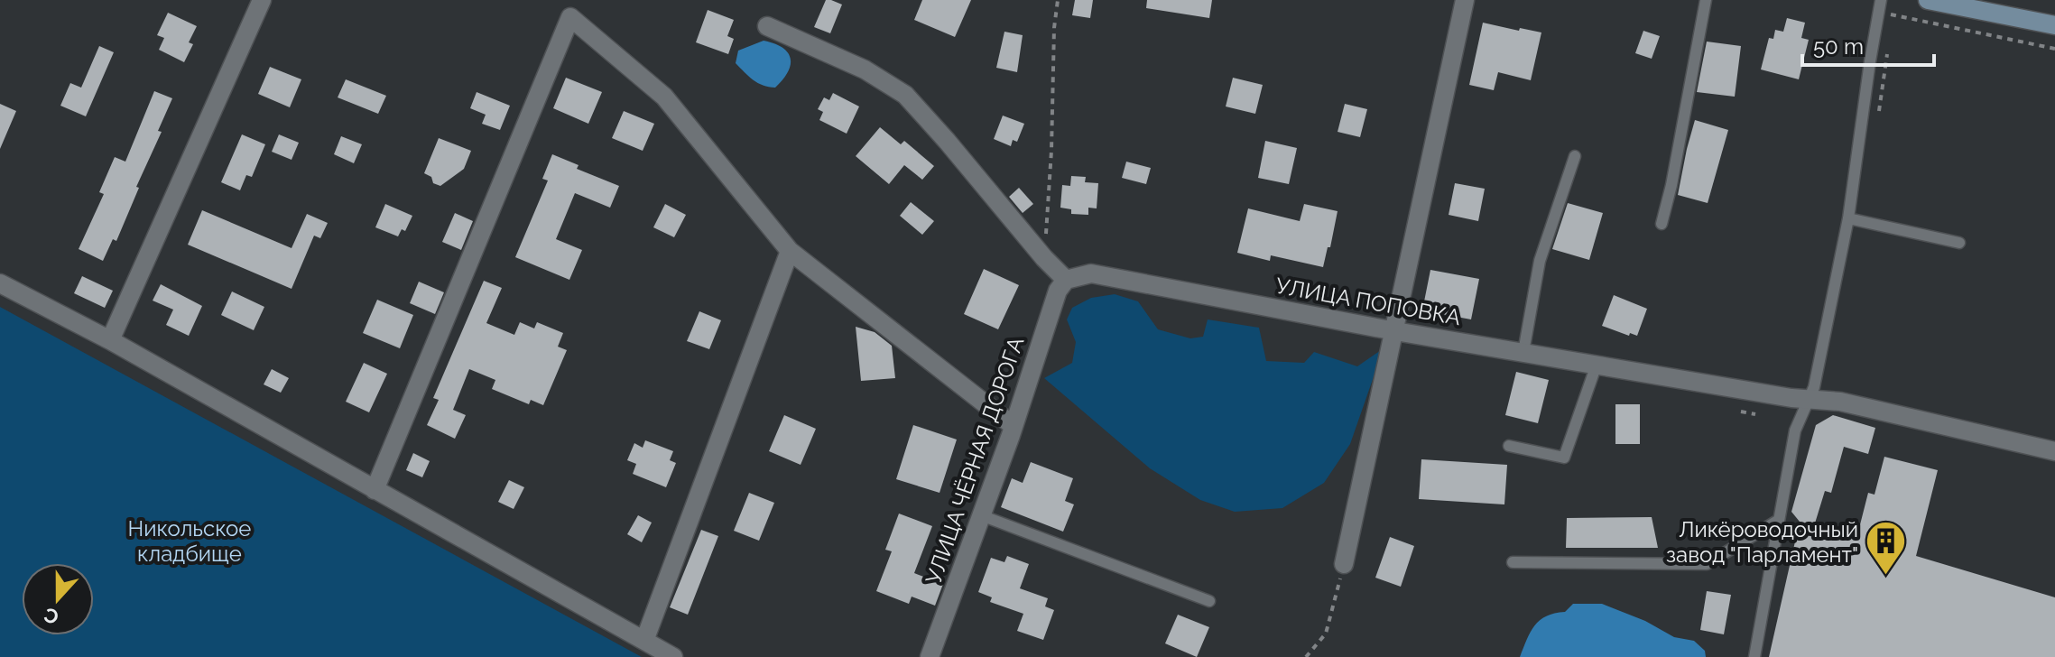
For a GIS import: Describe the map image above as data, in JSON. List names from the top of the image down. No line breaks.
{"streets":{"street":["УЛИЦА ПОПОВКА","УЛИЦА ЧЁРНАЯ ДОРОГА"]},"crossings":[["УЛИЦА ПОПОВКА","УЛИЦА ЧЁРНАЯ ДОРОГА"]],"parks":["Никольское кладбище"],"places":{"building":["Ликёроводочный завод \"Парламент\""]},"scale_bar":"50 m","north":"bottom"}
